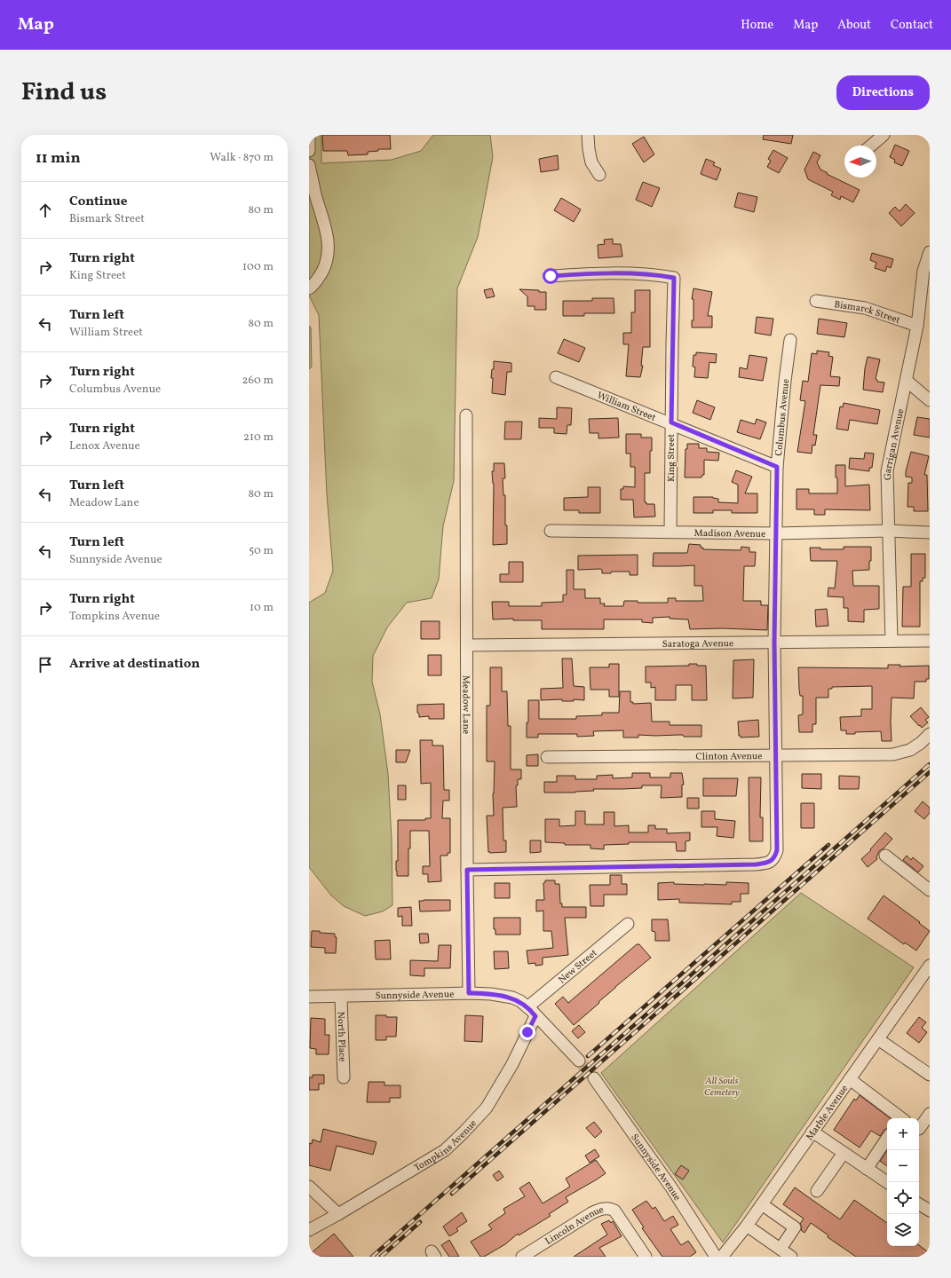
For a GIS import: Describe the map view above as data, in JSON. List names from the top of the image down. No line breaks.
{"streets":{"street":["Bismarck Street","William Street","Columbus Avenue","Garrigan Avenue","King Street","Madison Avenue","Saratoga Avenue","Meadow Lane","Clinton Avenue","New Street","Sunnyside Avenue","North Place","Marble Avenue","Tompkins Avenue","Lincoln Avenue"]},"crossings":[["Bismarck Street","Garrigan Avenue"],["William Street","Columbus Avenue"],["William Street","King Street"],["Columbus Avenue","Madison Avenue"],["Columbus Avenue","Saratoga Avenue"],["Columbus Avenue","Meadow Lane"],["Columbus Avenue","Clinton Avenue"],["Garrigan Avenue","Madison Avenue"],["Garrigan Avenue","Saratoga Avenue"],["King Street","Madison Avenue"],["Saratoga Avenue","Meadow Lane"],["Meadow Lane","Sunnyside Avenue"],["New Street","Sunnyside Avenue"],["Sunnyside Avenue","North Place"],["Sunnyside Avenue","Tompkins Avenue"]],"parks":["All Souls Cemetery"],"north":"left","page":{"header":"Map","nav":["Home","Map","About","Contact"],"title":"Find us","buttons":"Directions","heading":["11 min","Walk · 870 m"],"list":[["Continue","Bismark Street","80 m"],["Turn right","King Street","100 m"],["Turn left","William Street","80 m"],["Turn right","Columbus Avenue","260 m"],["Turn right","Lenox Avenue","210 m"],["Turn left","Meadow Lane","80 m"],["Turn left","Sunnyside Avenue","50 m"],["Turn right","Tompkins Avenue","10 m"],"Arrive at destination"],"map_buttons":["+","−"]}}
